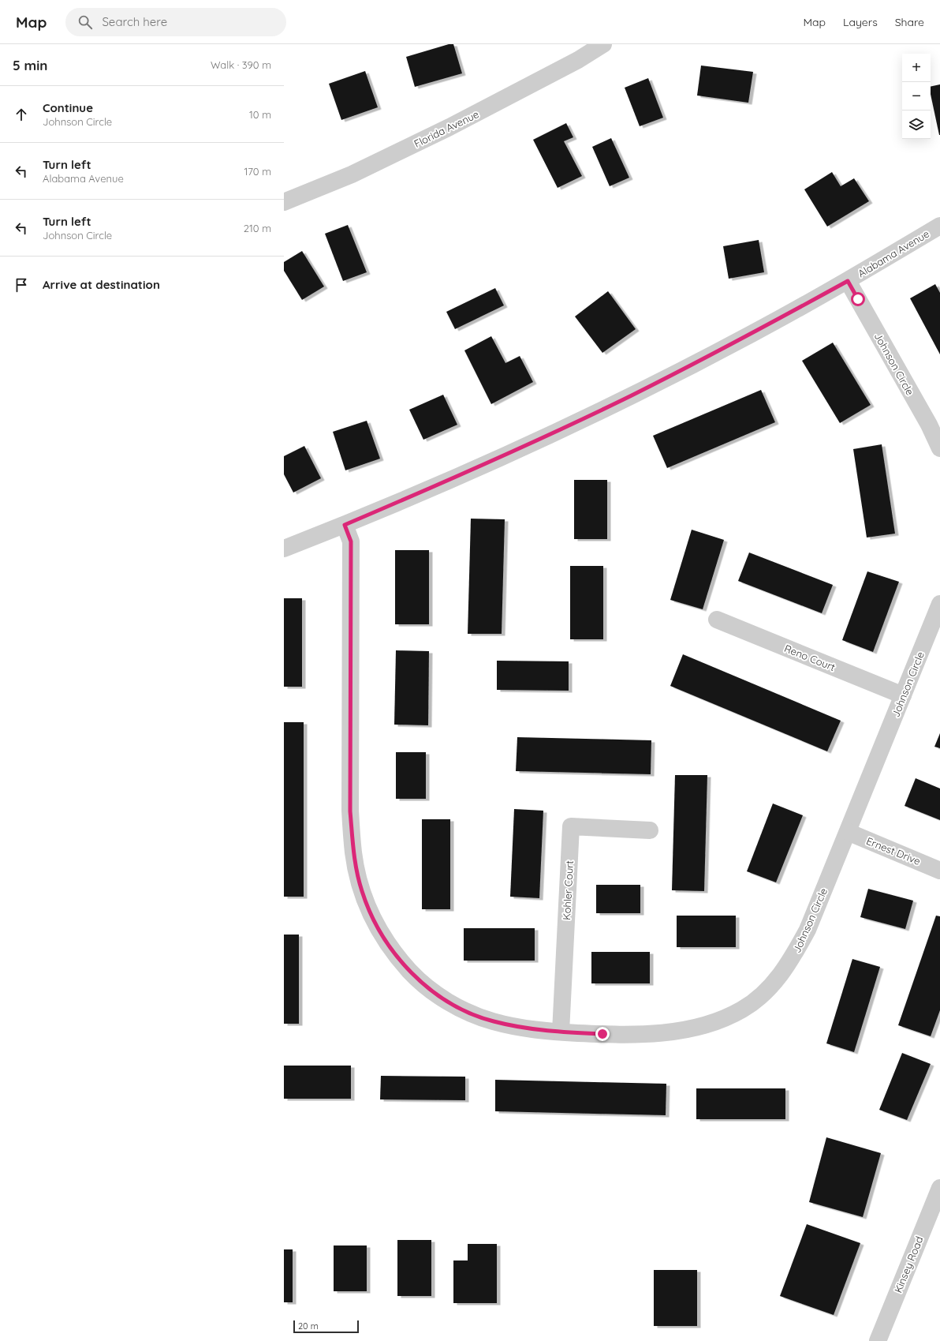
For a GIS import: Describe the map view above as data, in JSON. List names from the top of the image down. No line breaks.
{"streets":{"street":["Florida Avenue","Alabama Avenue","Johnson Circle","Reno Court","Ernest Drive","Kohler Court","Kinsey Road"]},"crossings":[["Alabama Avenue","Johnson Circle"],["Johnson Circle","Reno Court"],["Johnson Circle","Ernest Drive"],["Johnson Circle","Kohler Court"]],"scale_bar":"20 m","page":{"header":"Map","search":"Search here","nav":["Map","Layers","Share"],"heading":["5 min","Walk · 390 m"],"map_buttons":["+","−"],"list":[["Continue","Johnson Circle","10 m"],["Turn left","Alabama Avenue","170 m"],["Turn left","Johnson Circle","210 m"],"Arrive at destination"],"scale":"20 m"}}
